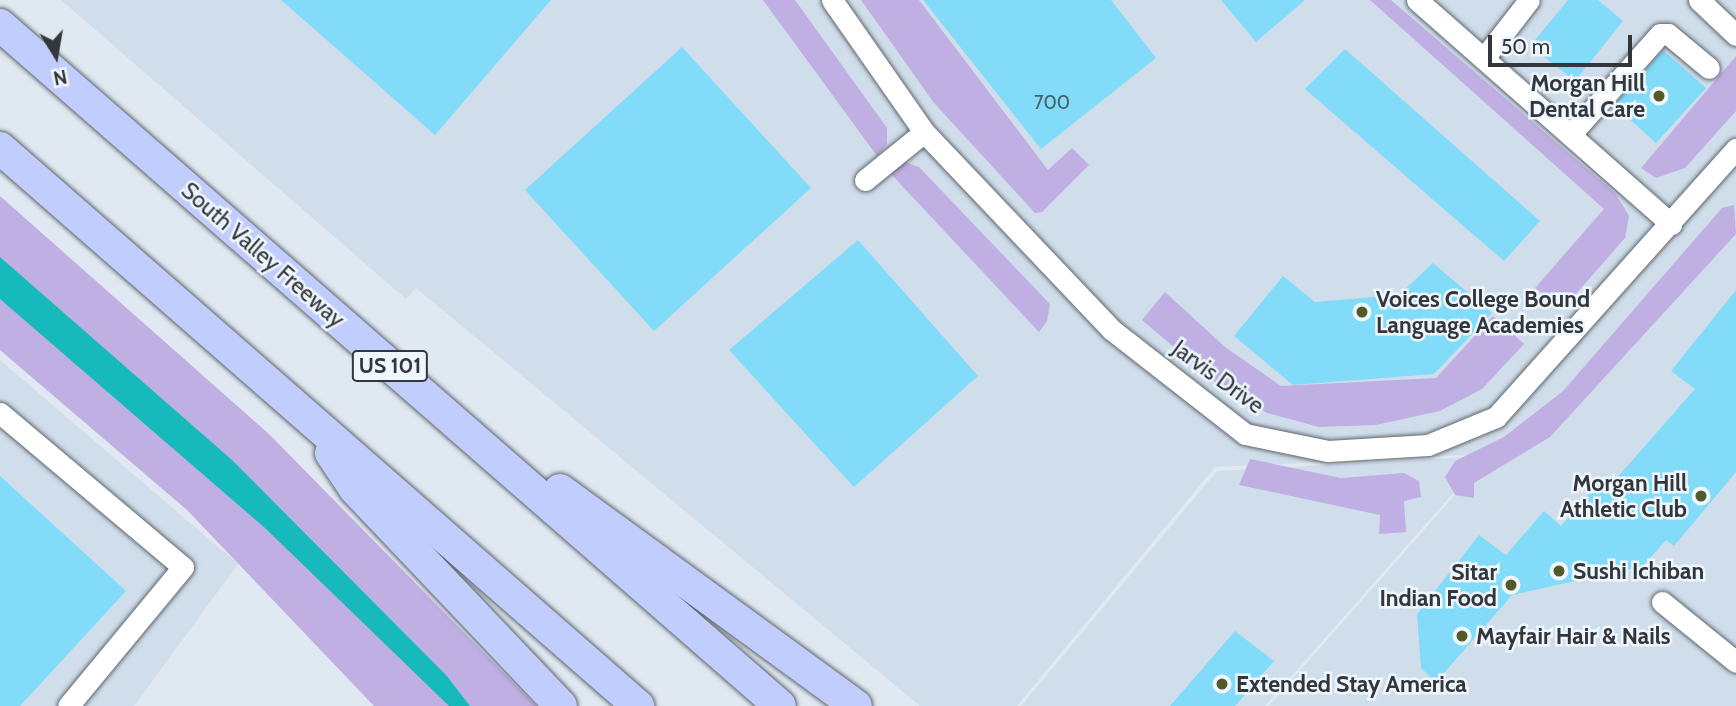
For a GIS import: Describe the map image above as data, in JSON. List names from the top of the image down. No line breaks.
{"streets":{"highway":["South Valley Freeway","US 101"],"street":["Jarvis Drive"]},"places":["Morgan Hill Dental Care","Voices College Bound Language Academies","Morgan Hill Athletic Club","Sushi Ichiban","Sitar Indian Food","Mayfair Hair & Nails","Extended Stay America"],"house_numbers":["700"],"scale_bar":"50 m","north":"bottom"}
